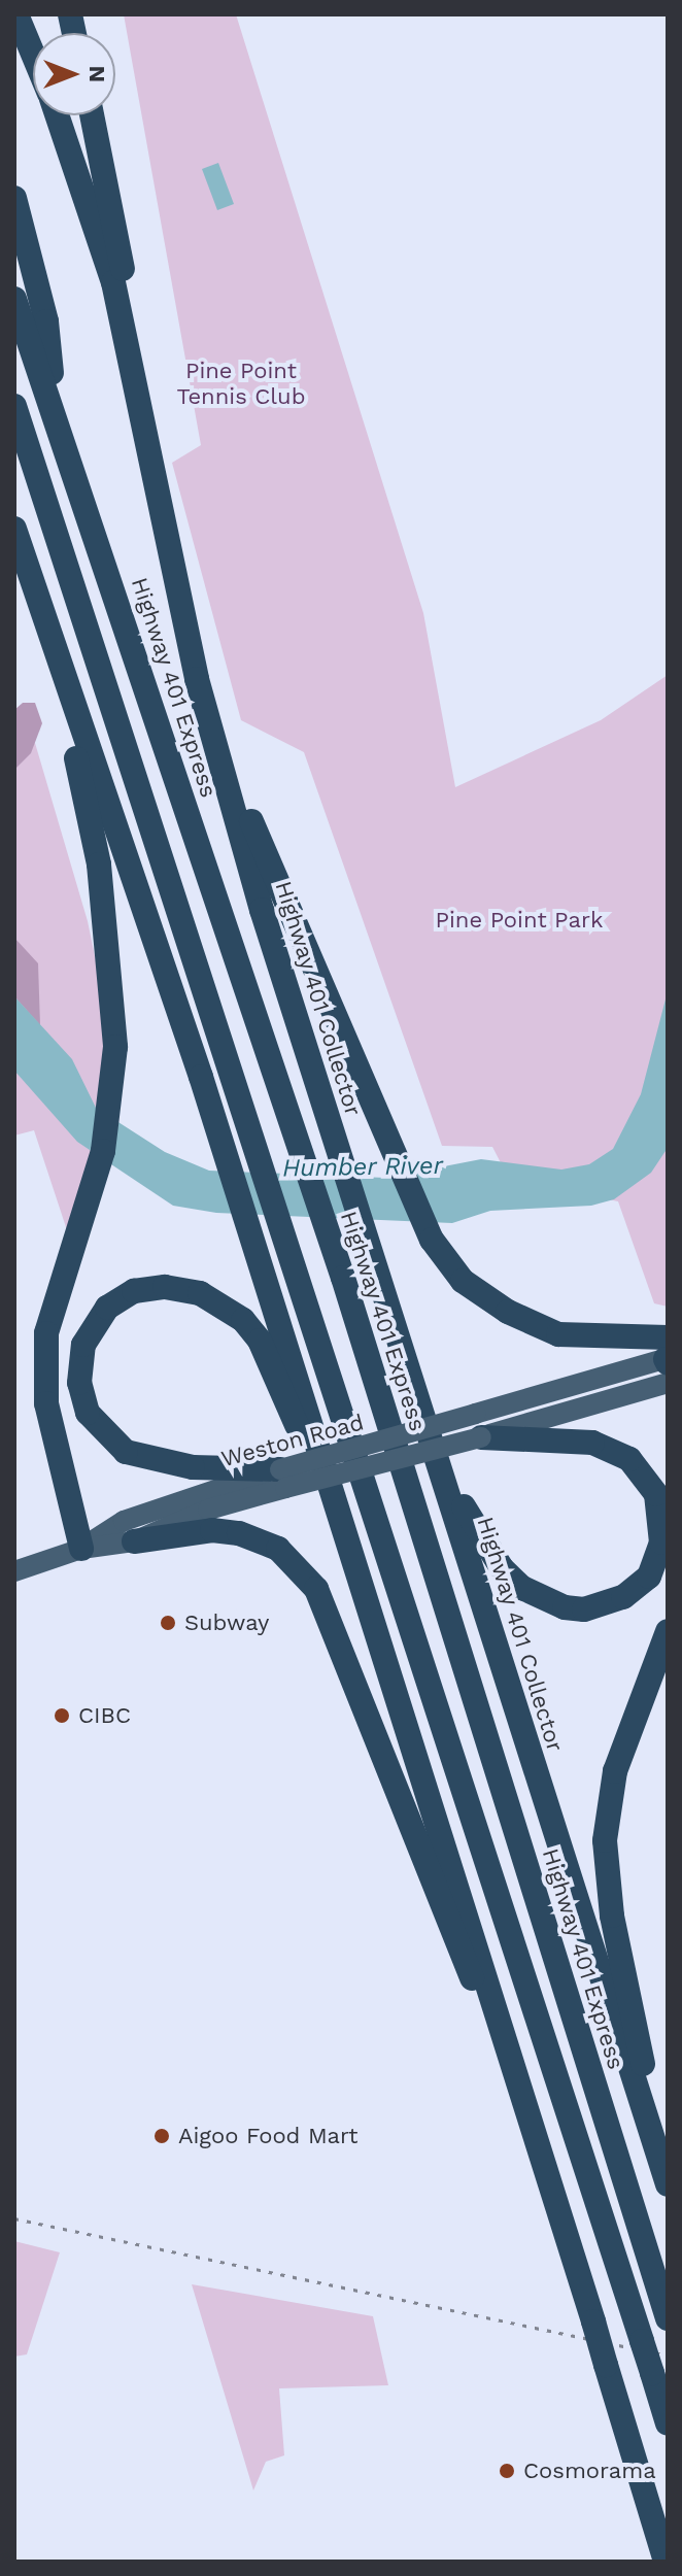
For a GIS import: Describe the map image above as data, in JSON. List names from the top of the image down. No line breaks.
{"streets":{"highway":["Highway 401 Express","Highway 401 Collector"],"main road":["Weston Road"]},"water":["Humber River"],"parks":["Pine Point Tennis Club","Pine Point Park"],"places":["Subway","CIBC","Aigoo Food Mart","Cosmorama"],"north":"right"}
